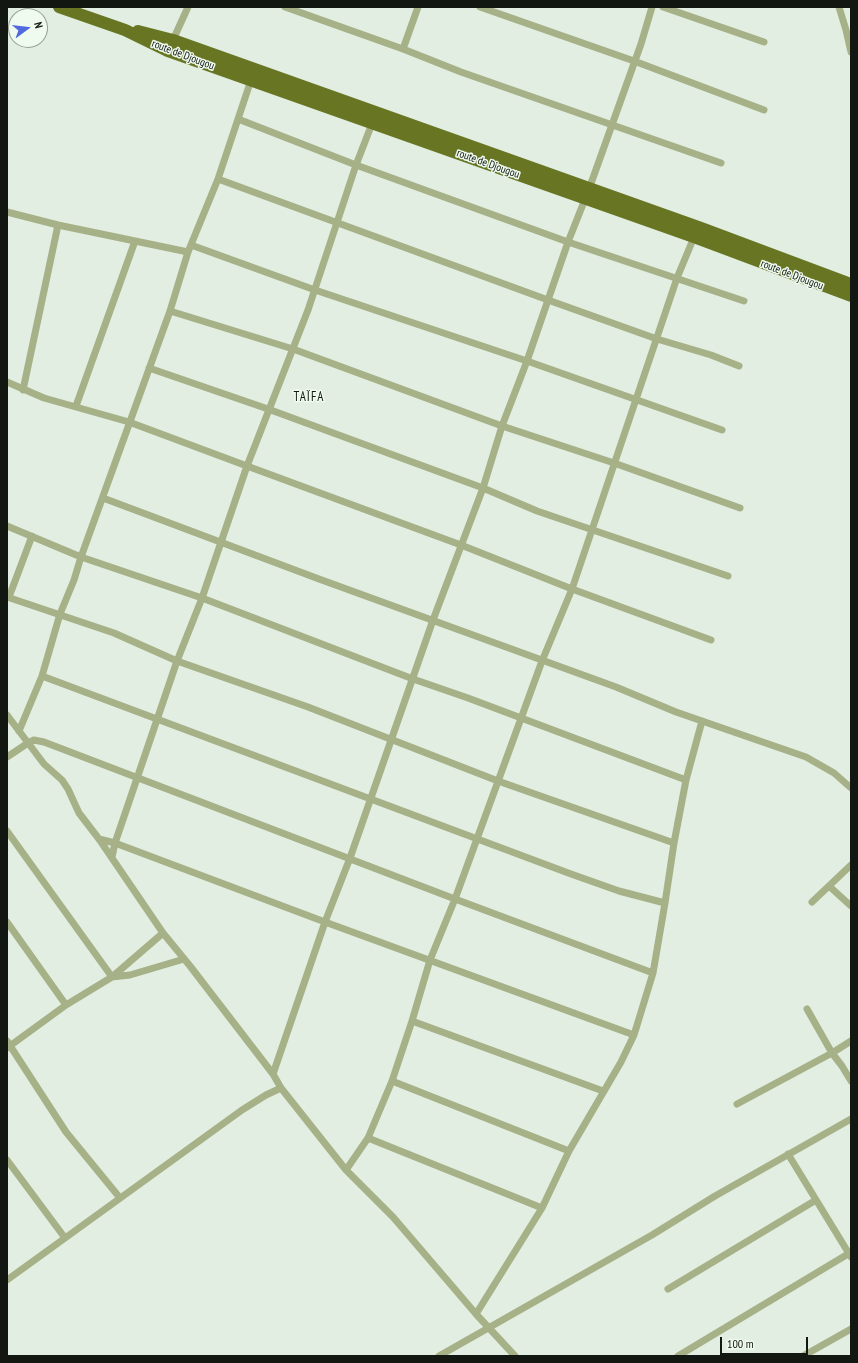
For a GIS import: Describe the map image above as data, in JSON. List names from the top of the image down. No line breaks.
{"streets":{"highway":["route de Djougou"]},"districts":["TAÏFA"],"scale_bar":"100 m","north":"right"}
